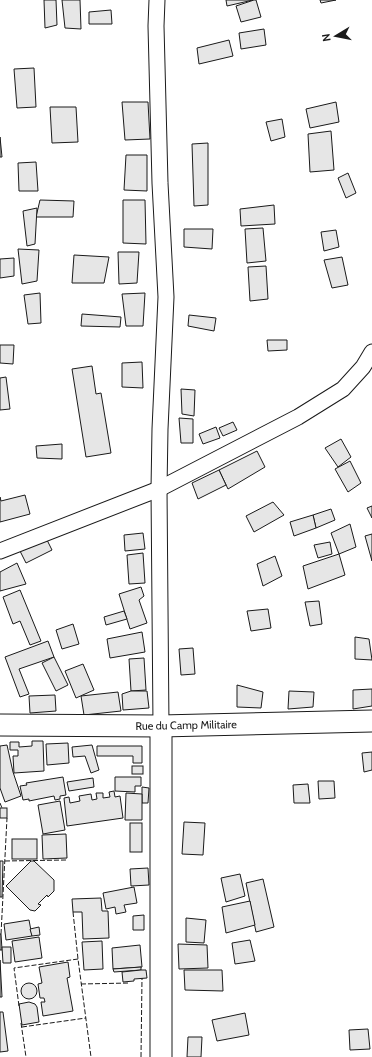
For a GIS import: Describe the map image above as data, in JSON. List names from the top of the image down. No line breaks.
{"streets":{"street":["Rue du Camp Militaire"]},"north":"left"}
